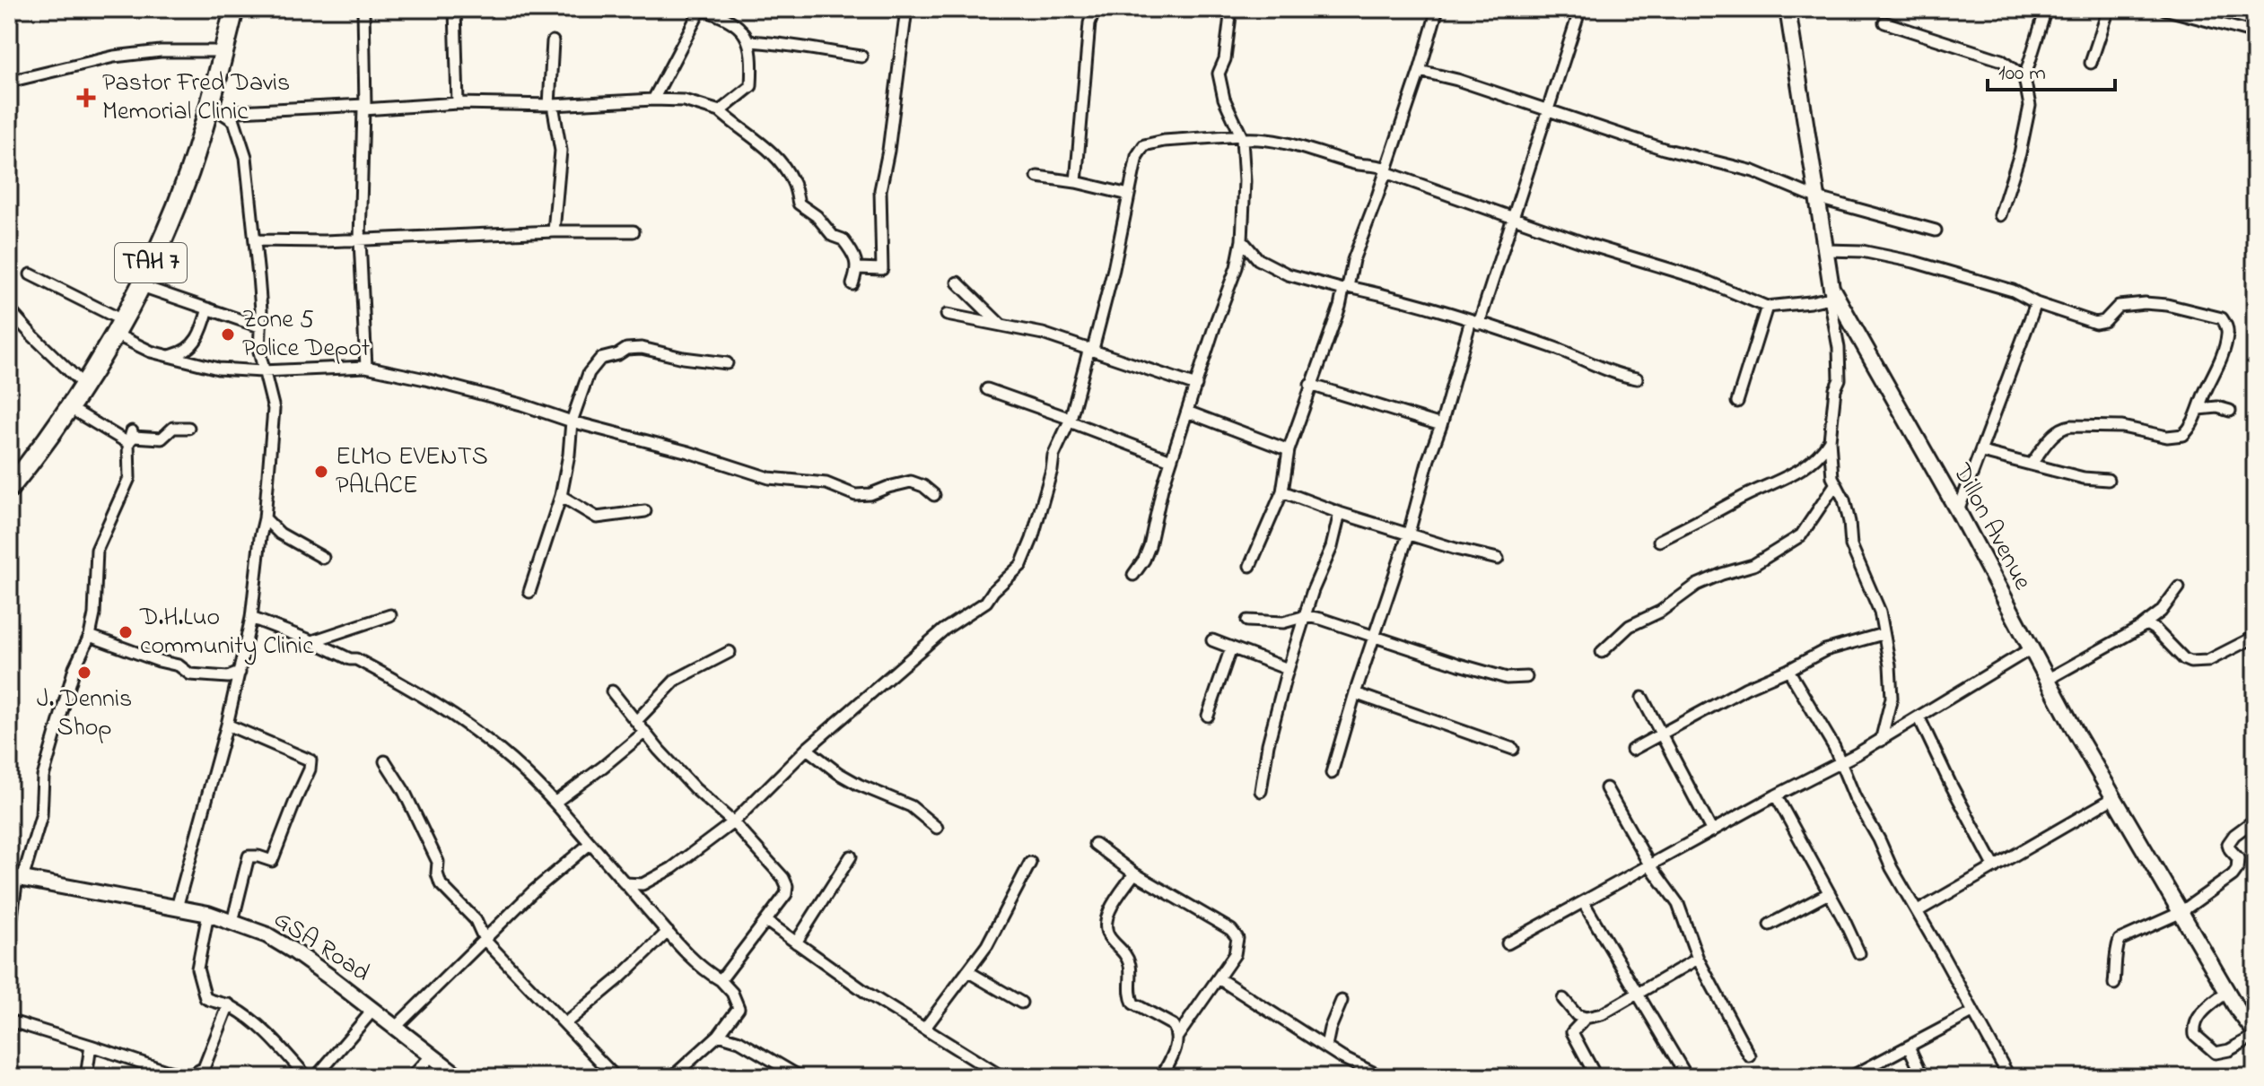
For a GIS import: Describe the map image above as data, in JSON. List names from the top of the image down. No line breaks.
{"streets":{"highway":["TAH 7"],"street":["Dillon Avenue","GSA Road"]},"places":{"health":["Pastor Fred Davis Memorial Clinic"],"other":["Zone 5 Police Depot","ELMO EVENTS PALACE","D.H.Luo community Clinic","J. Dennis Shop"]},"scale_bar":"100 m"}
